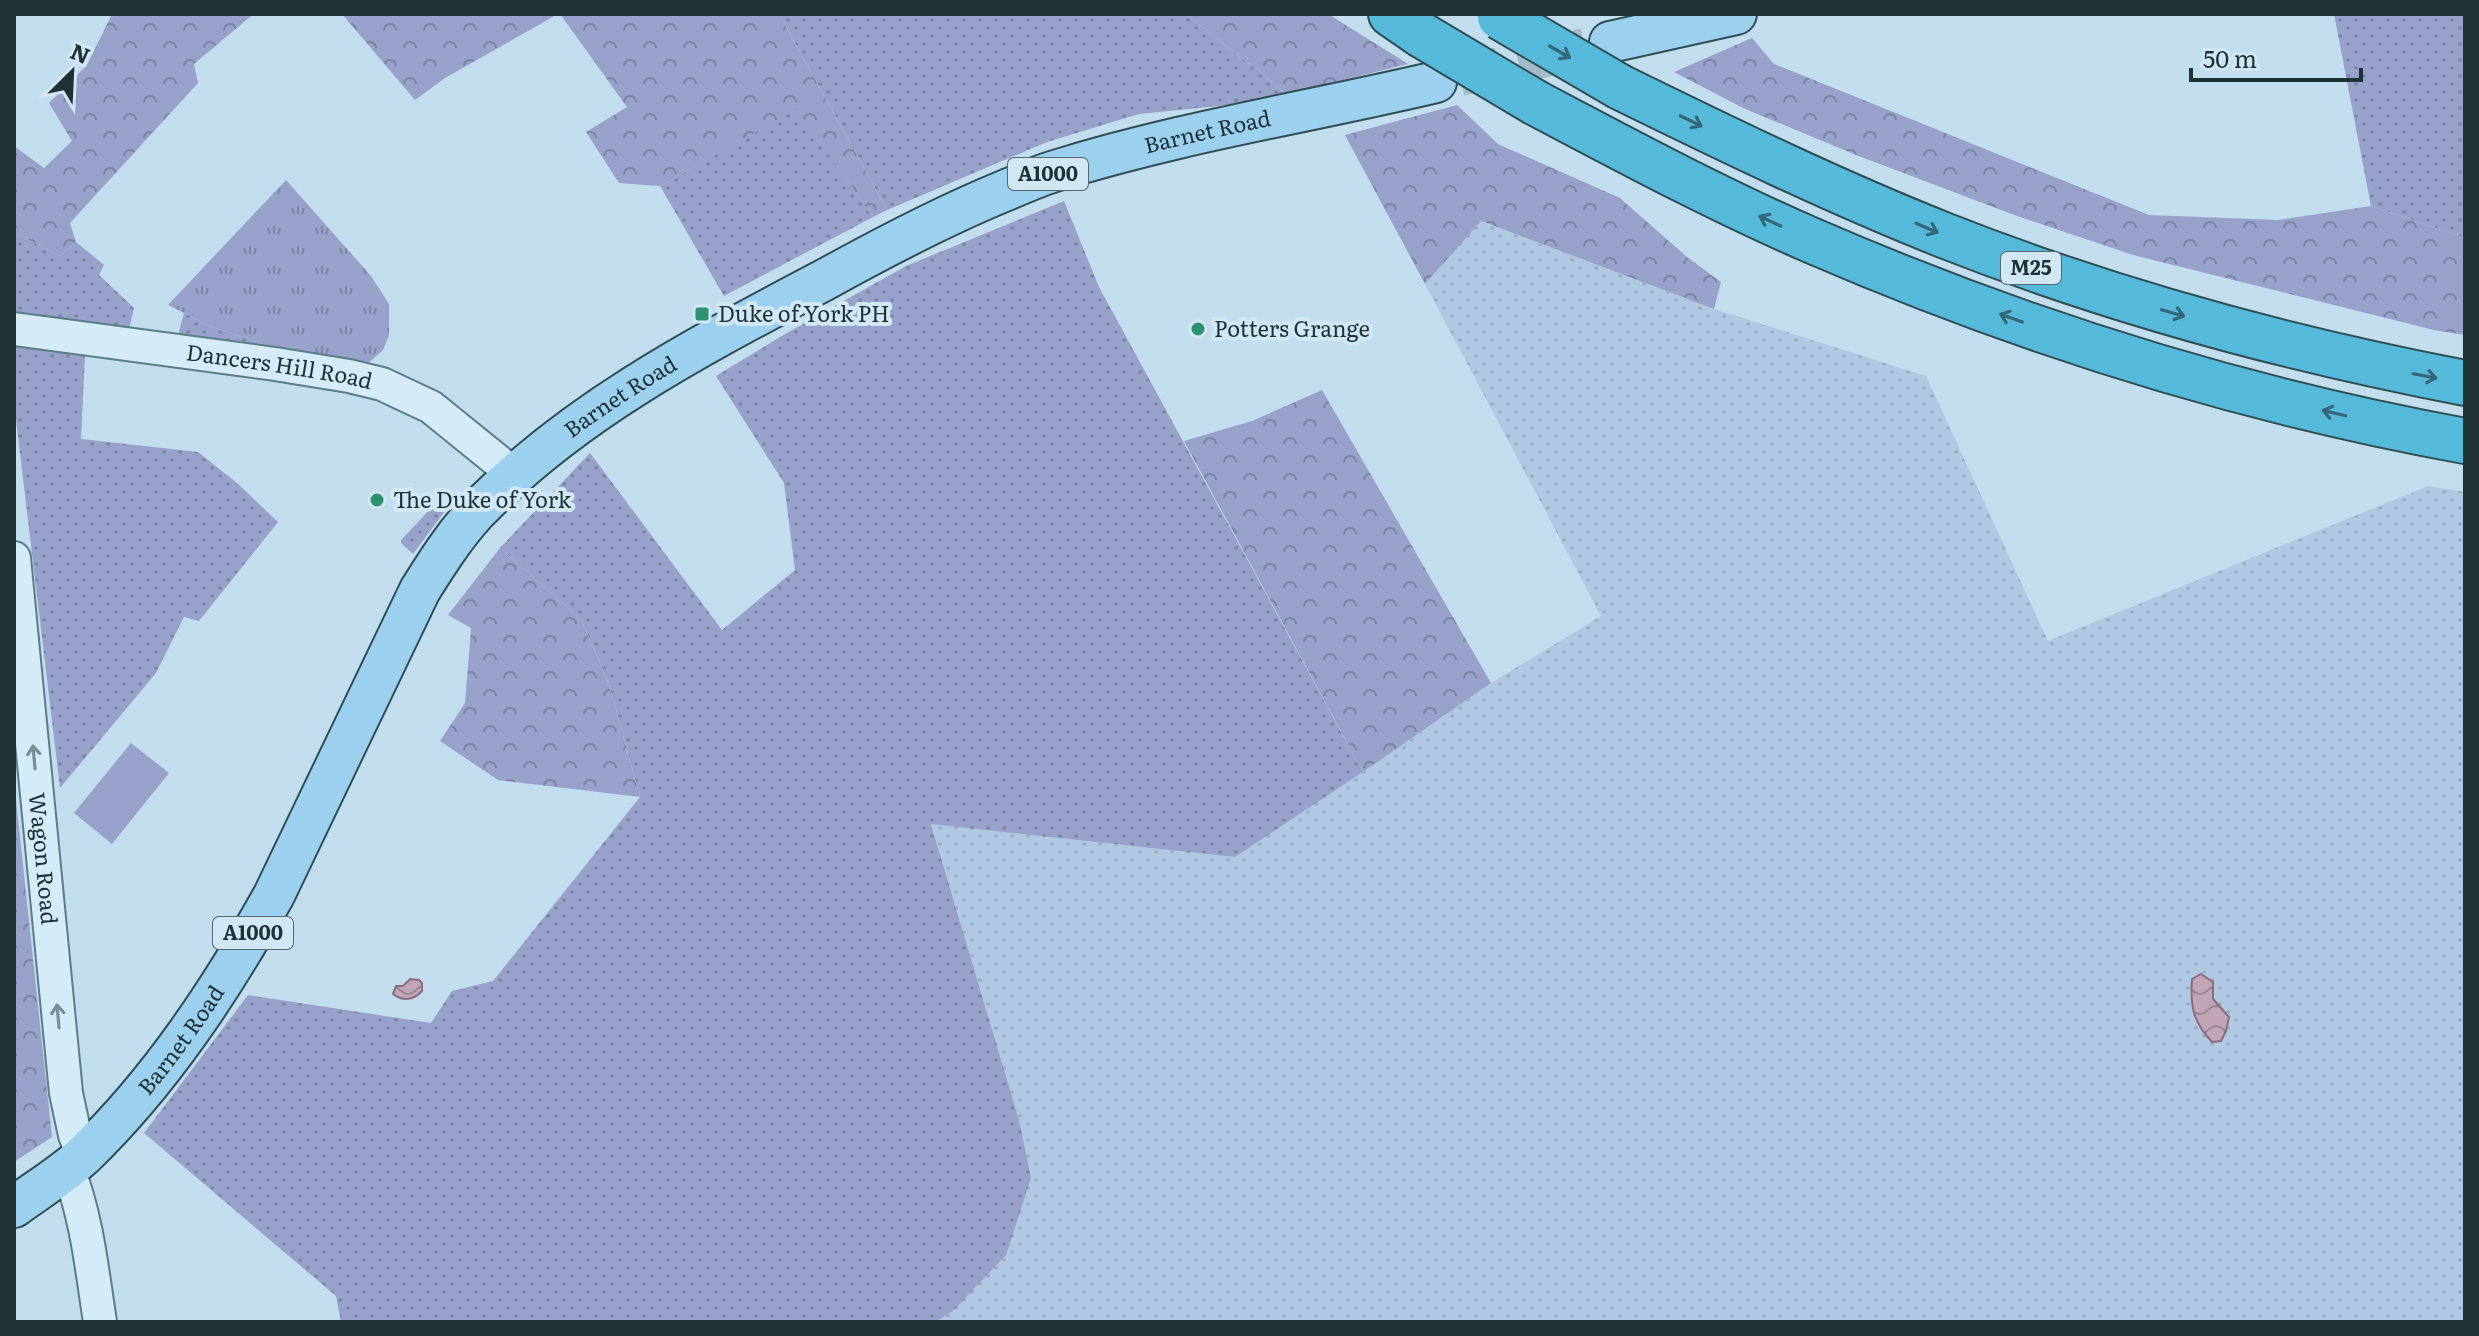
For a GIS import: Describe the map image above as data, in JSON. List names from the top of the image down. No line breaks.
{"streets":{"highway":["M25"],"main road":["Barnet Road","A1000"],"street":["Dancers Hill Road","Wagon Road"]},"crossings":[["Barnet Road","A1000"],["Barnet Road","Dancers Hill Road"],["Barnet Road","Wagon Road"],["A1000","Wagon Road"]],"one_way":["Wagon Road"],"places":{"transit":["Duke of York PH"],"other":["Potters Grange","The Duke of York"]},"scale_bar":"50 m","north":"top right"}
